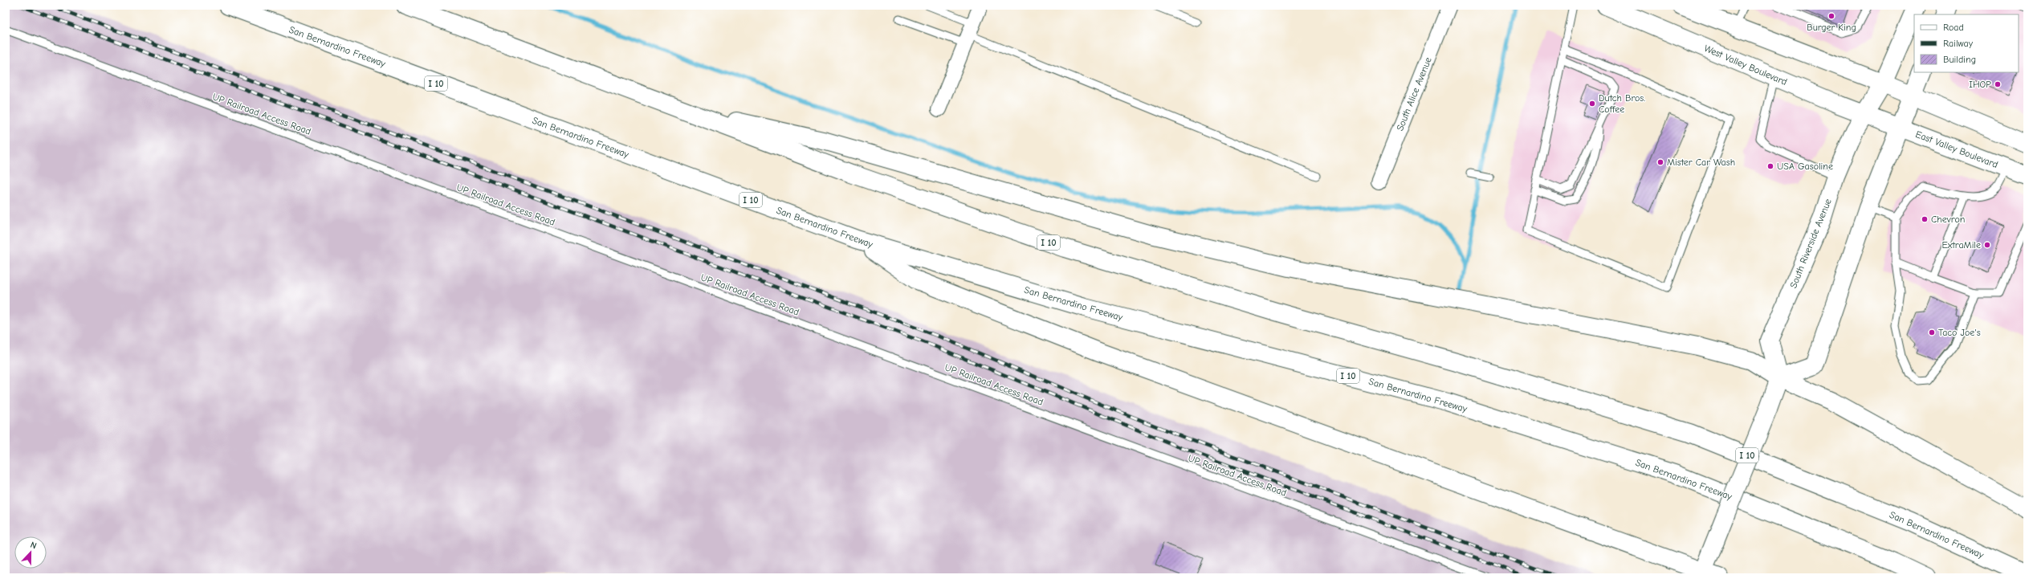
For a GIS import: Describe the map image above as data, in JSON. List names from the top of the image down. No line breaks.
{"streets":{"main road":["San Bernardino Freeway","West Valley Boulevard","I 10","East Valley Boulevard","South Riverside Avenue"],"street":["South Alice Avenue"],"lane":["UP Railroad Access Road"]},"crossings":[["West Valley Boulevard","East Valley Boulevard"],["West Valley Boulevard","South Riverside Avenue"],["East Valley Boulevard","South Riverside Avenue"]],"places":["Burger King","IHOP","Dutch Bros. Coffee","Mister Car Wash","USA Gasoline","Chevron","ExtraMile","Taco Joe's"],"legend":["Road","Railway","Building"],"north":"top"}
